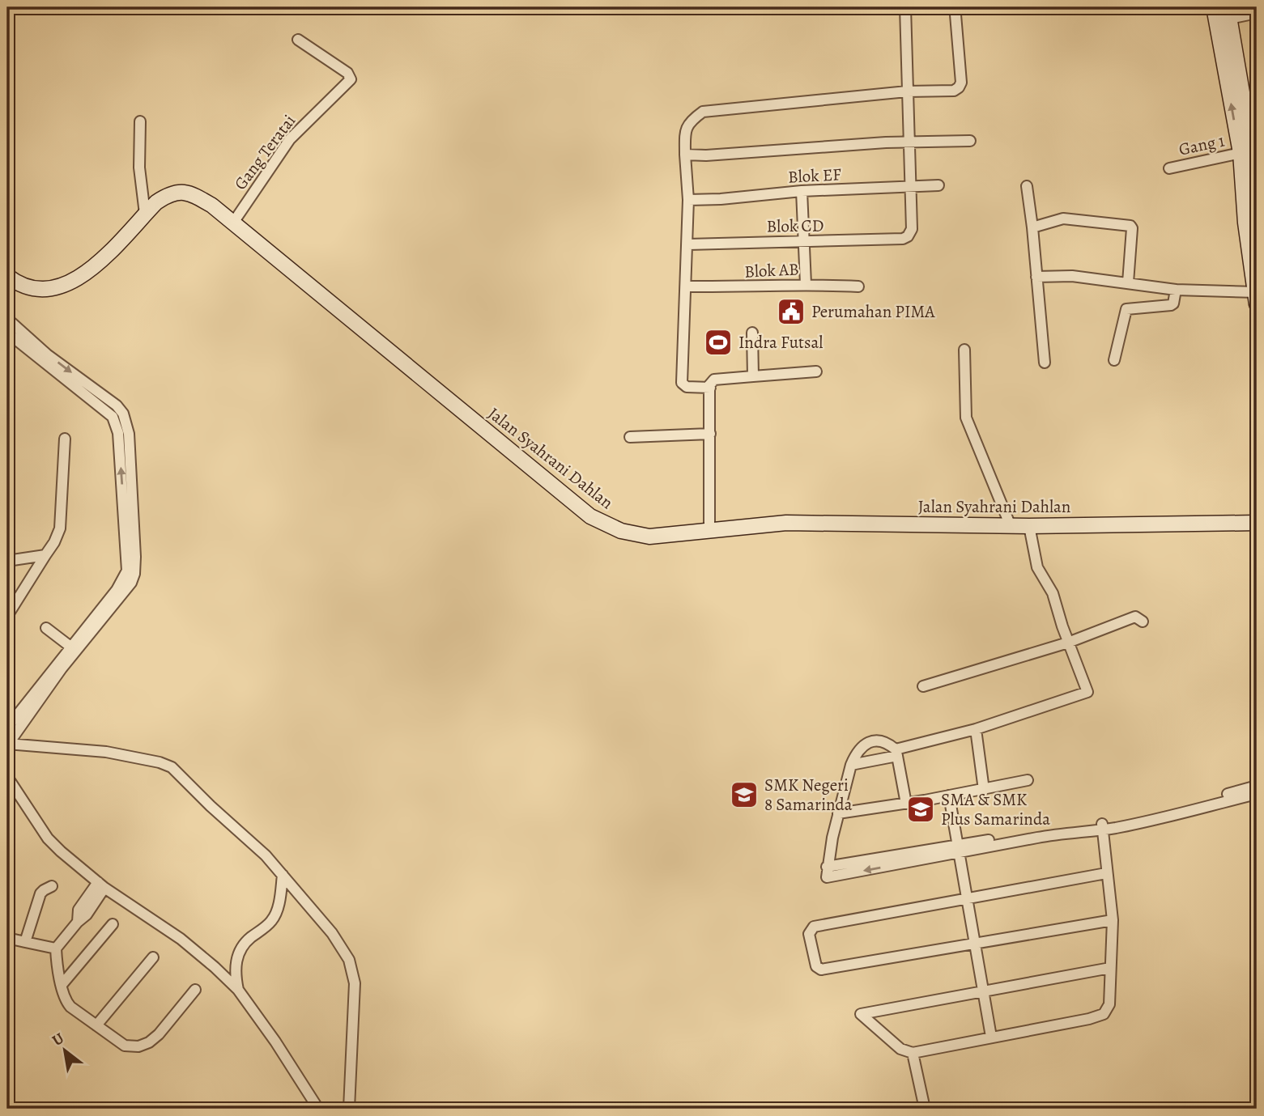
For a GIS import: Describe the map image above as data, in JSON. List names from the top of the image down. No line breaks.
{"streets":{"street":["Gang 1","Gang Teratai","Blok EF","Blok CD","Blok AB","Jalan Syahrani Dahlan"]},"crossings":[["Gang Teratai","Jalan Syahrani Dahlan"],["Blok EF","Blok CD"]],"places":{"public building":["Perumahan PIMA"],"sports":["Indra Futsal"],"school or university":["SMK Negeri 8 Samarinda","SMA & SMK Plus Samarinda"]},"north":"top left"}
